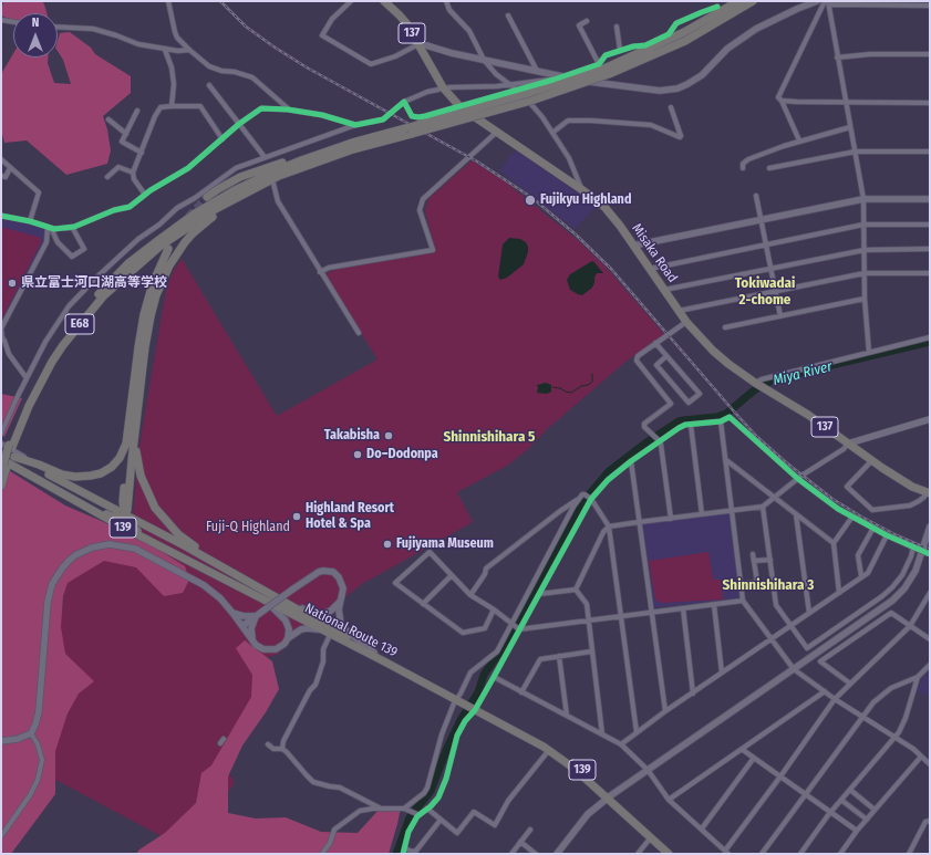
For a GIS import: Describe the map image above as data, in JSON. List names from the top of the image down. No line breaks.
{"streets":{"highway":["137","Misaka Road","E68","139","National Route 139"]},"crossings":[["E68","National Route 139"]],"districts":["Tokiwadai 2-chome","Shinnishihara 5","Shinnishihara 3"],"water":["Miya River"],"parks":["Fuji-Q Highland"],"places":["Fujikyu Highland","県立富士河口湖高等学校","Takabisha","DoｰDodonpa","Highland Resort Hotel & Spa","Fujiyama Museum"],"north":"top"}
